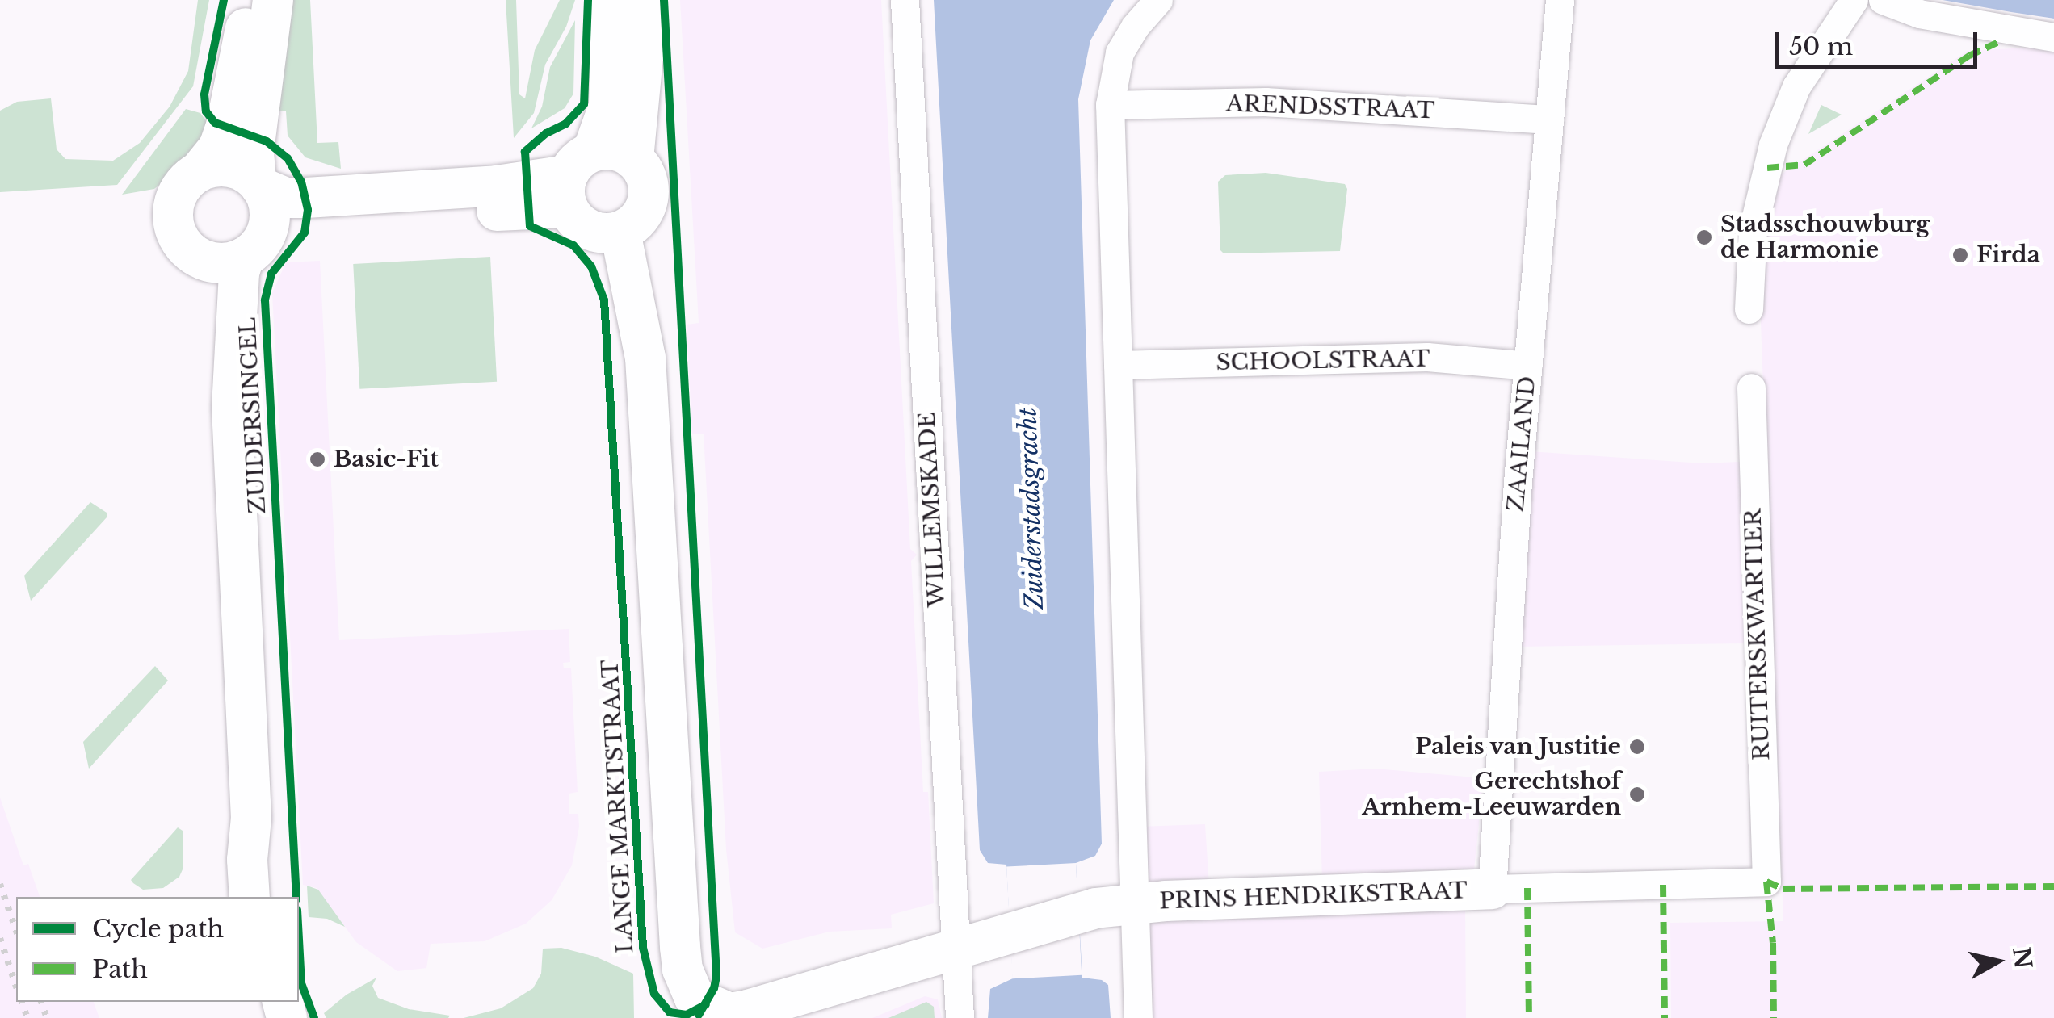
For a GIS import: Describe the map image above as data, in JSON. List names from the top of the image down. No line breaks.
{"streets":{"main road":["ZUIDERSINGEL","PRINS HENDRIKSTRAAT"],"street":["ARENDSSTRAAT","SCHOOLSTRAAT","ZAAILAND","WILLEMSKADE","RUITERSKWARTIER"],"cycle path":["LANGE MARKTSTRAAT"]},"crossings":[["ARENDSSTRAAT","ZAAILAND"],["SCHOOLSTRAAT","ZAAILAND"],["ZAAILAND","RUITERSKWARTIER"],["ZAAILAND","PRINS HENDRIKSTRAAT"],["WILLEMSKADE","PRINS HENDRIKSTRAAT"],["RUITERSKWARTIER","PRINS HENDRIKSTRAAT"]],"water":["Zuiderstadsgracht"],"places":["Stadsschouwburg de Harmonie","Firda","Basic-Fit","Paleis van Justitie","Gerechtshof Arnhem-Leeuwarden"],"legend":["Cycle path","Path"],"scale_bar":"50 m","north":"right"}
